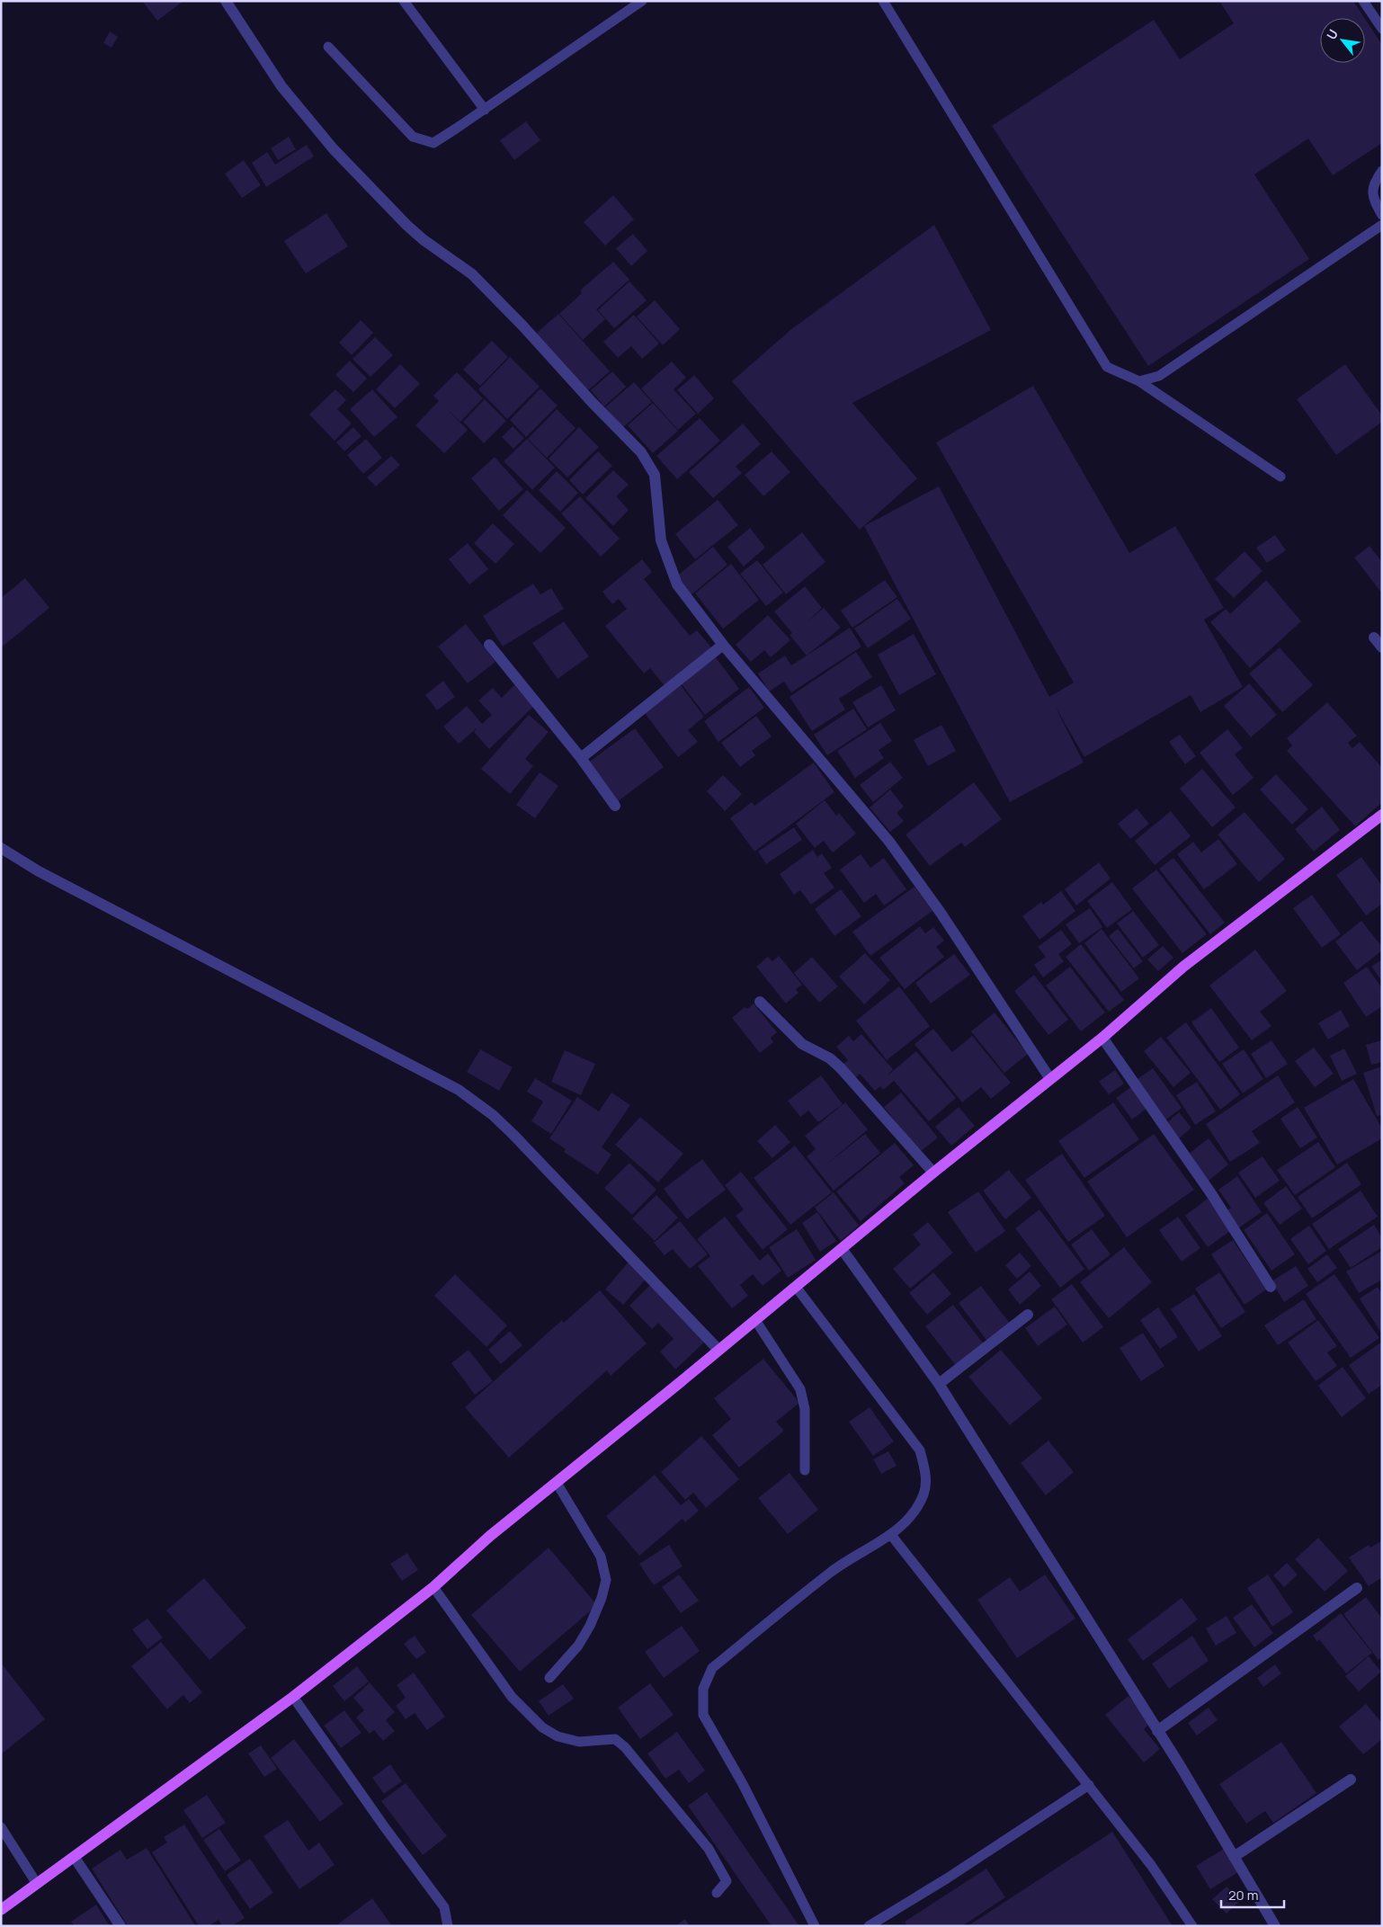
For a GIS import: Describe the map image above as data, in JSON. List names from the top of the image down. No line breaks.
{"scale_bar":"20 m","north":"top left"}
